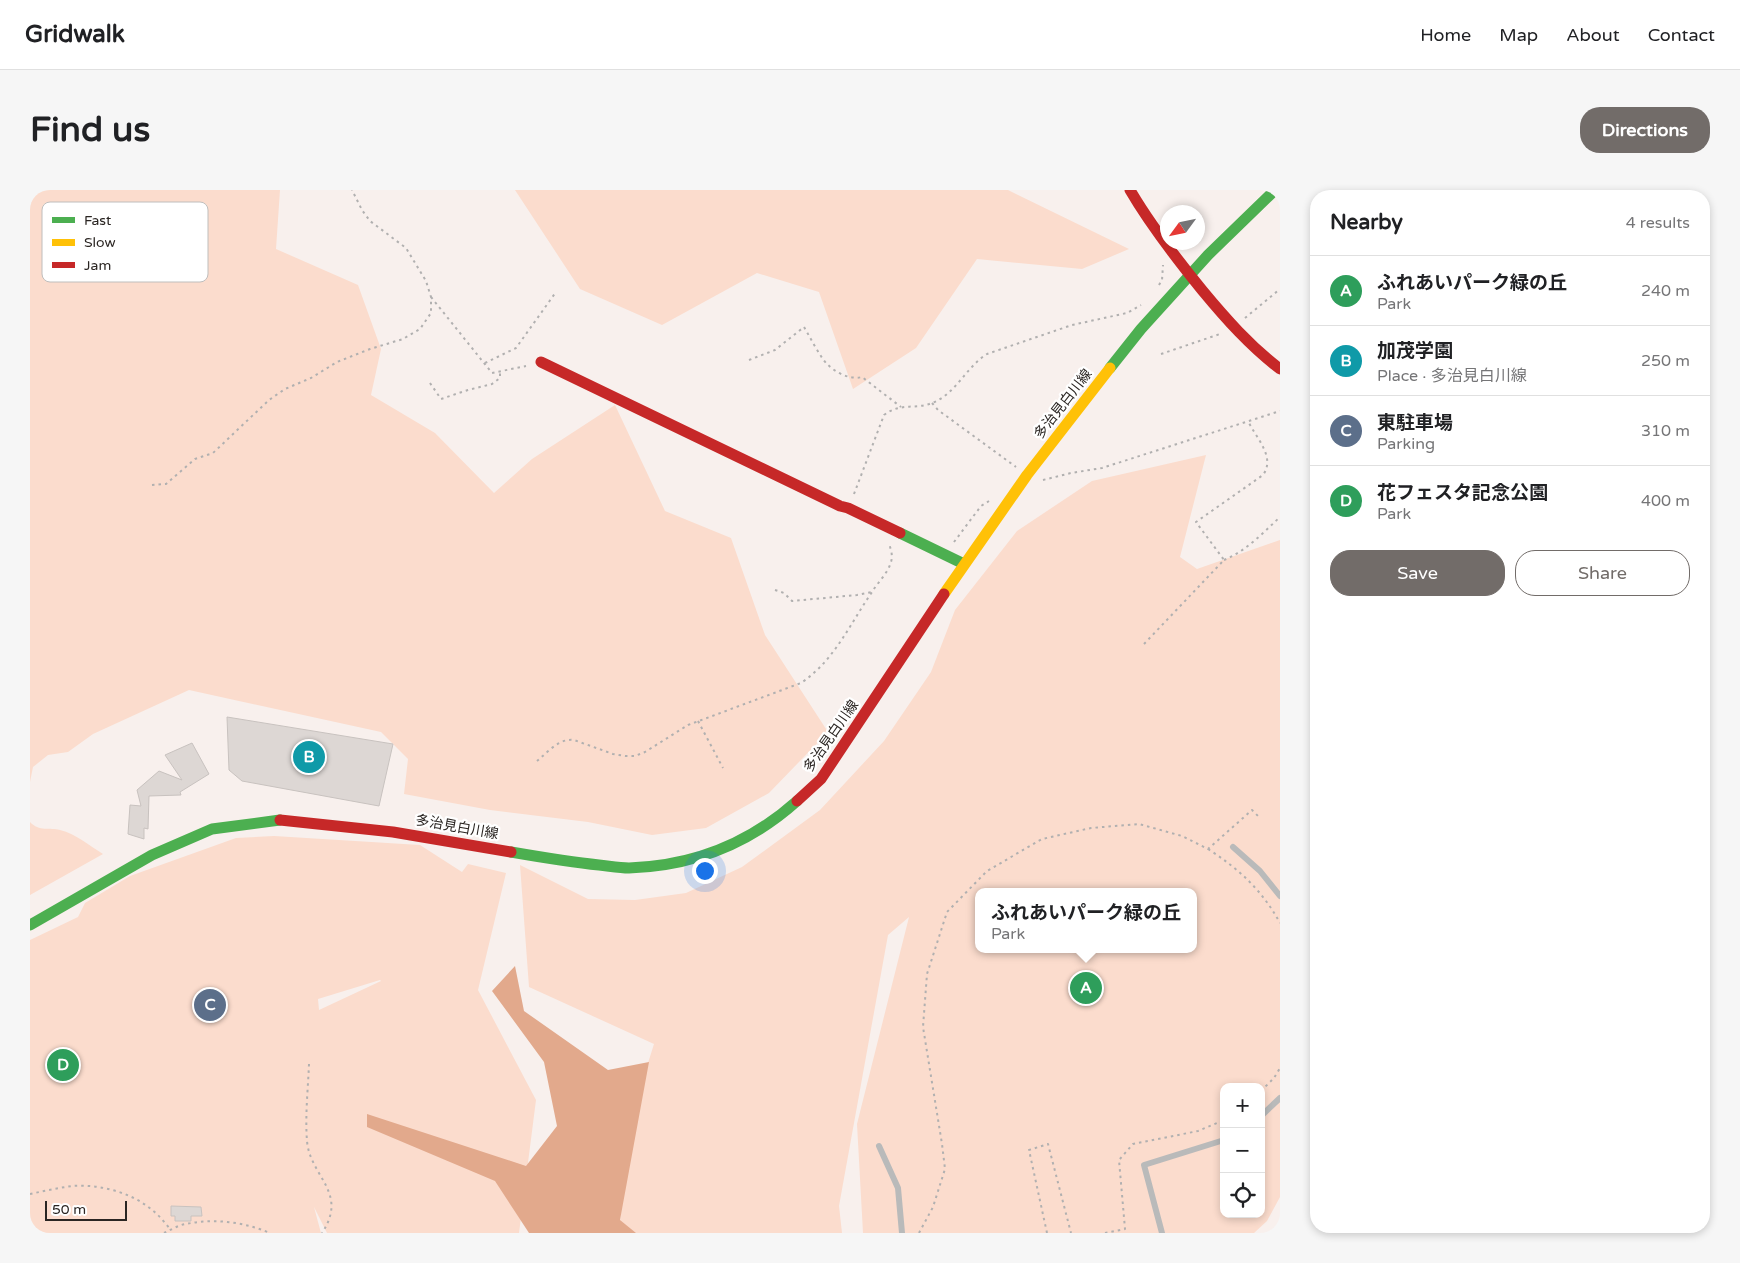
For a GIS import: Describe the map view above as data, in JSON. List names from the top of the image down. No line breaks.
{"streets":{"main road":["多治見白川線"]},"legend":["Fast","Slow","Jam"],"scale_bar":"50 m","north":"bottom left","page":{"header":"Gridwalk","nav":["Home","Map","About","Contact"],"buttons":["Directions",["Save","Share"]],"title":"Find us","heading":["Nearby","4 results"],"list":[{"mark":"A","name":"ふれあいパーク緑の丘","note":"Park","value":"240 m"},{"mark":"B","name":"加茂学園","note":"Place · 多治見白川線","value":"250 m"},{"mark":"C","name":"東駐車場","note":"Parking","value":"310 m"},{"mark":"D","name":"花フェスタ記念公園","note":"Park","value":"400 m"}],"pins":["B","A","C","D"],"popup":["ふれあいパーク緑の丘","Park"],"map_buttons":["+","−"],"scale":"50 m"}}
